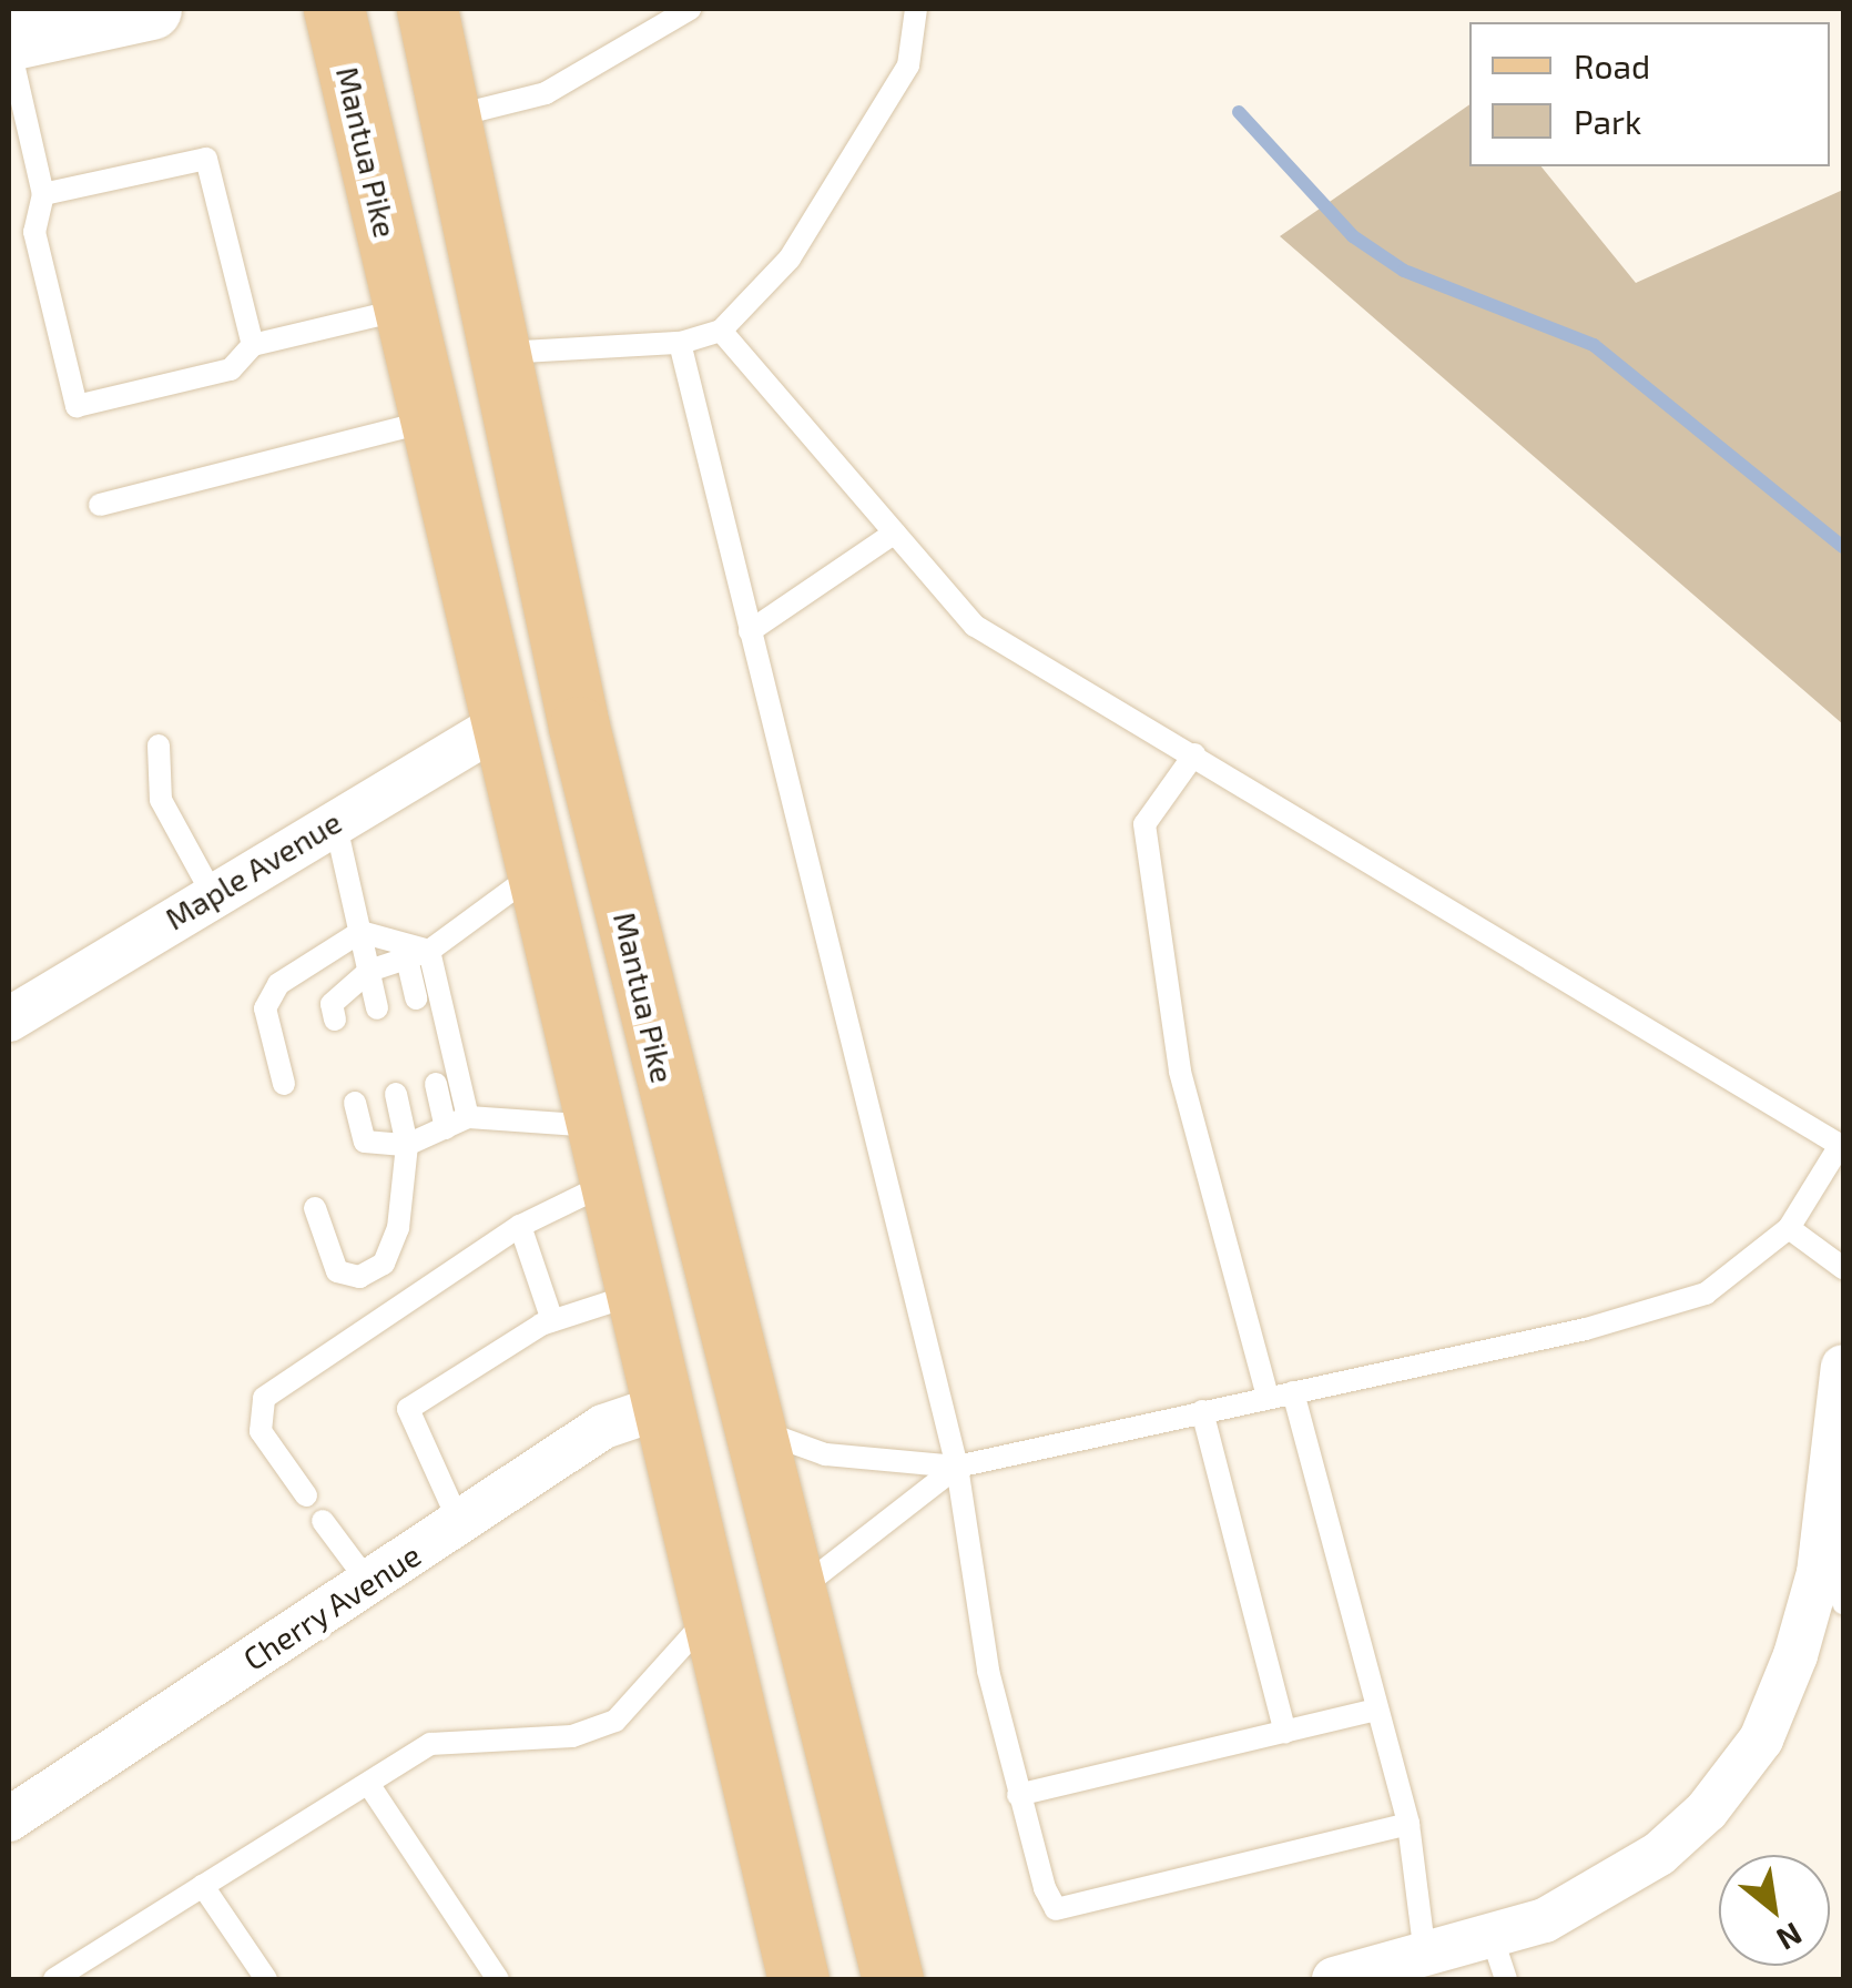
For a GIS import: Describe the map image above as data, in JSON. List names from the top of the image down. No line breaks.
{"streets":{"main road":["Mantua Pike"],"street":["Maple Avenue","Cherry Avenue"]},"crossings":[["Mantua Pike","Maple Avenue"],["Mantua Pike","Cherry Avenue"]],"legend":["Road","Park"],"north":"bottom right"}
